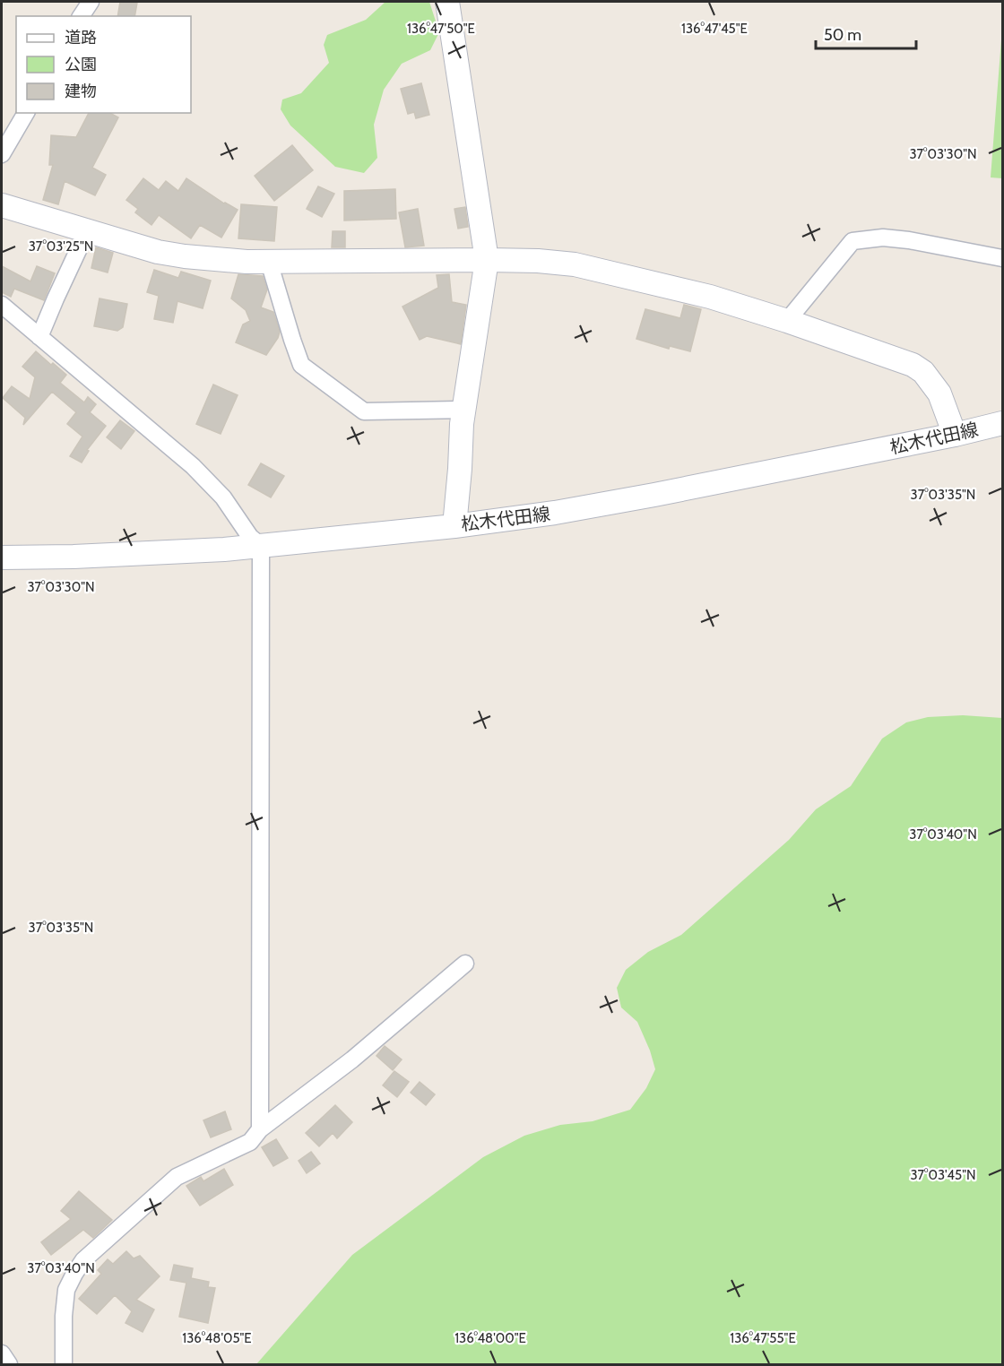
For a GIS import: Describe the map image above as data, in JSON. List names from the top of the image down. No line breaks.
{"streets":{"street":["松木代田線"]},"legend":["道路","公園","建物"],"scale_bar":"50 m","coordinates":["136°47'50\"E","136°47'45\"E","37°03'30\"N","37°03'25\"N","37°03'35\"N","37°03'40\"N","37°03'45\"N","136°48'05\"E","136°48'00\"E","136°47'55\"E"]}
